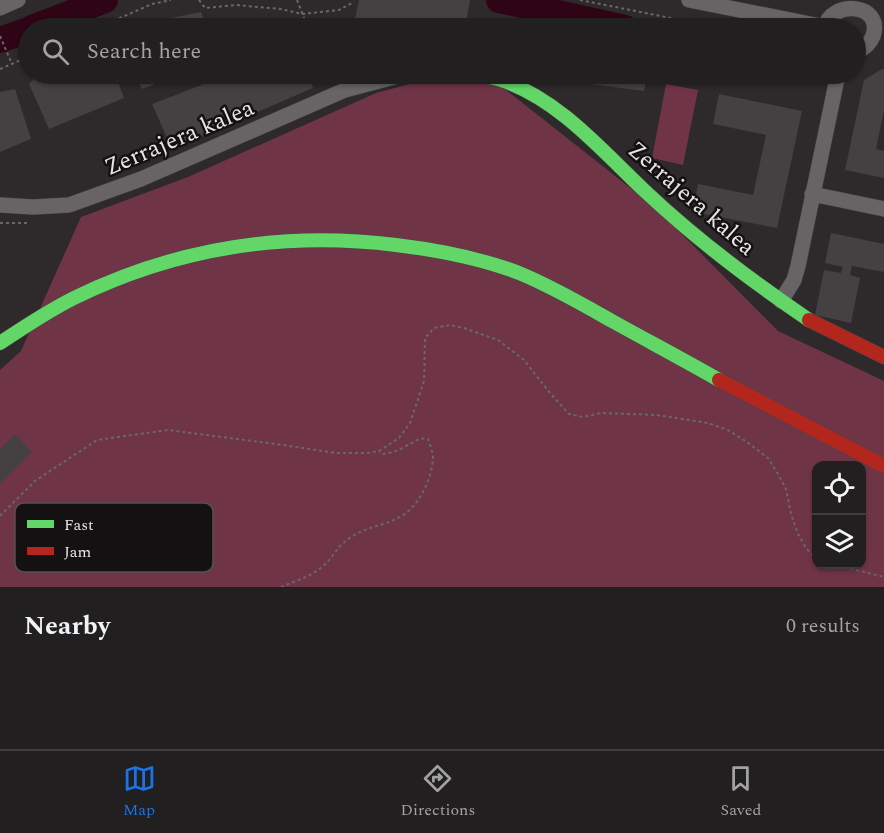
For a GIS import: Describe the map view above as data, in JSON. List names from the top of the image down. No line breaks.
{"streets":{"main road":["Zerrajera kalea"]},"legend":["Fast","Jam"],"page":{"search":"Search here","heading":["Nearby","0 results"],"nav":["Map","Directions","Saved"]}}
